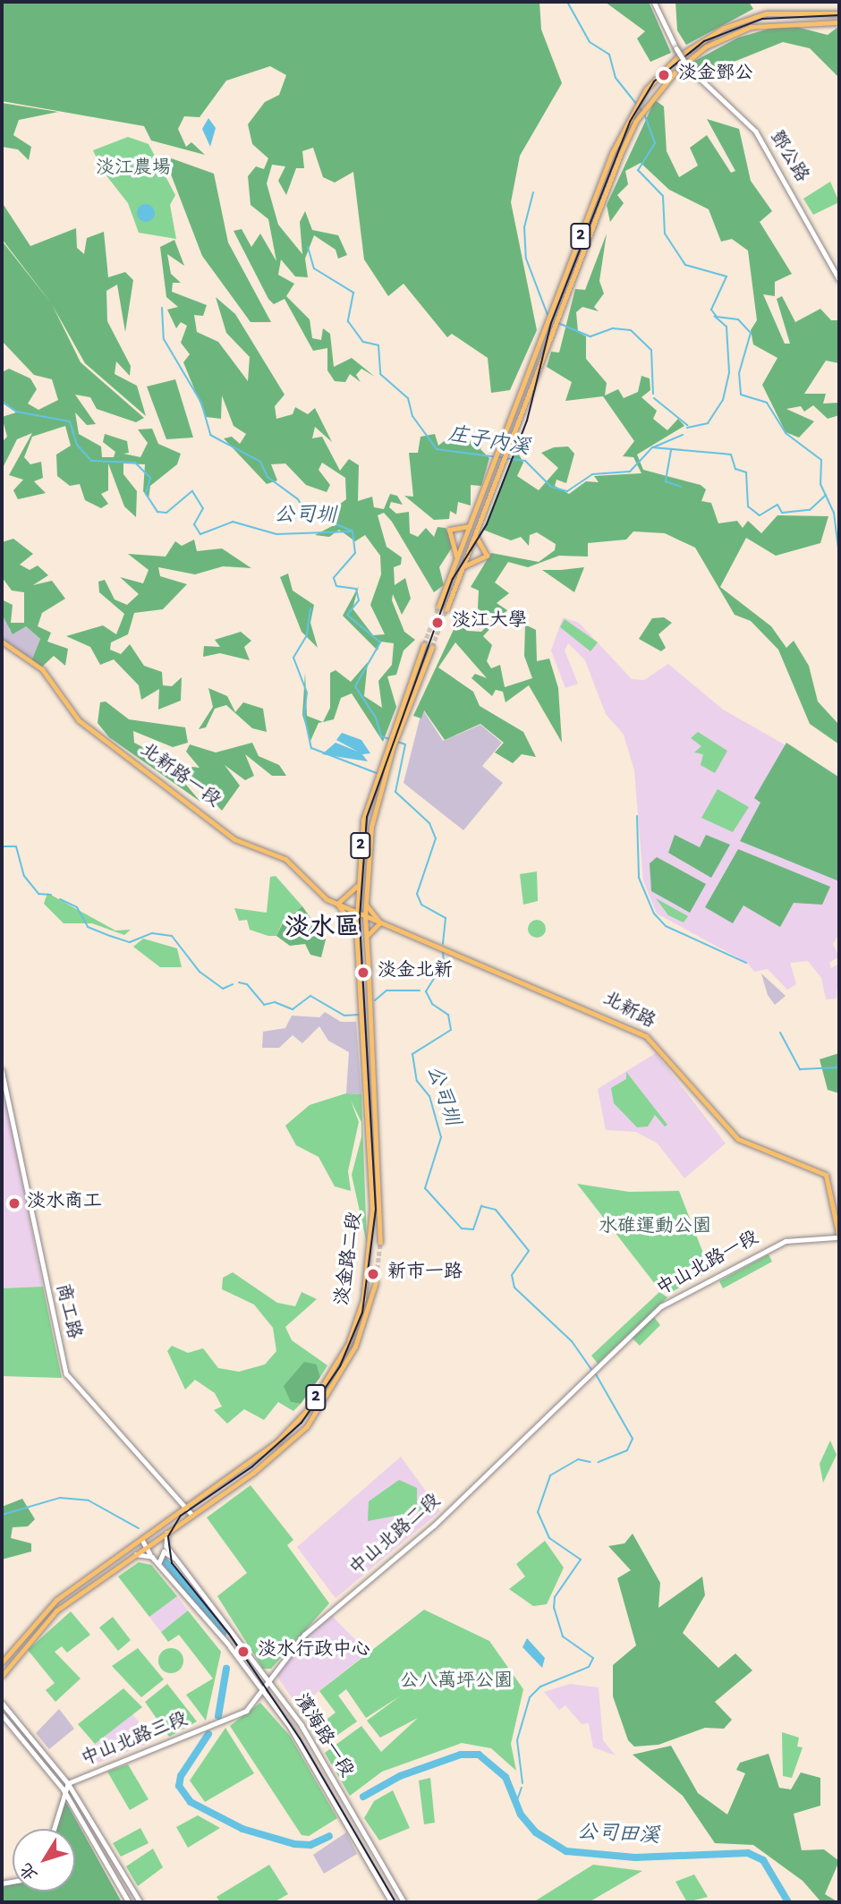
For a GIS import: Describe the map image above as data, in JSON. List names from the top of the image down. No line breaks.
{"streets":{"main road":["2","北新路一段","北新路","淡金路二段"],"street":["鄧公路","中山北路一段","商工路","中山北路二段","濱海路一段","中山北路三段"]},"crossings":[["2","北新路一段"],["2","北新路"],["2","淡金路二段"],["2","濱海路一段"],["北新路一段","北新路"],["北新路一段","淡金路二段"],["北新路","淡金路二段"],["北新路","中山北路一段"],["淡金路二段","商工路"],["淡金路二段","濱海路一段"],["中山北路一段","中山北路二段"],["中山北路二段","濱海路一段"],["中山北路二段","中山北路三段"],["濱海路一段","中山北路三段"]],"districts":["淡水區"],"water":["庄子內溪","公司圳","公司田溪"],"parks":["淡江農場","水碓運動公園","公八萬坪公園"],"places":["淡金鄧公","淡江大學","淡金北新","淡水商工","新市一路","淡水行政中心"],"north":"bottom left"}
